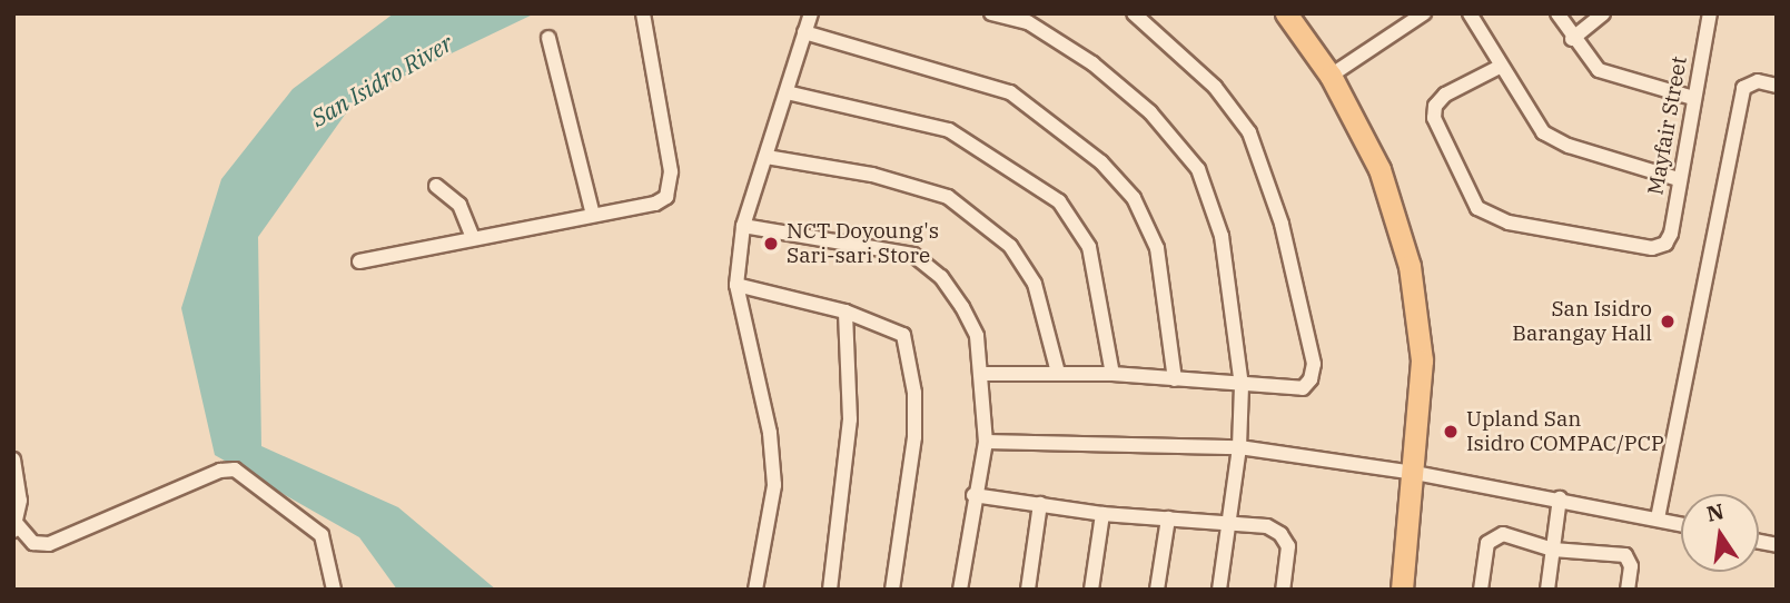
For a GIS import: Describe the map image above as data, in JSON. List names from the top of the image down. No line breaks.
{"streets":{"street":["Mayfair Street"]},"water":["San Isidro River"],"places":["NCT Doyoung's Sari-sari Store","San Isidro Barangay Hall","Upland San Isidro COMPAC/PCP"],"north":"top"}
